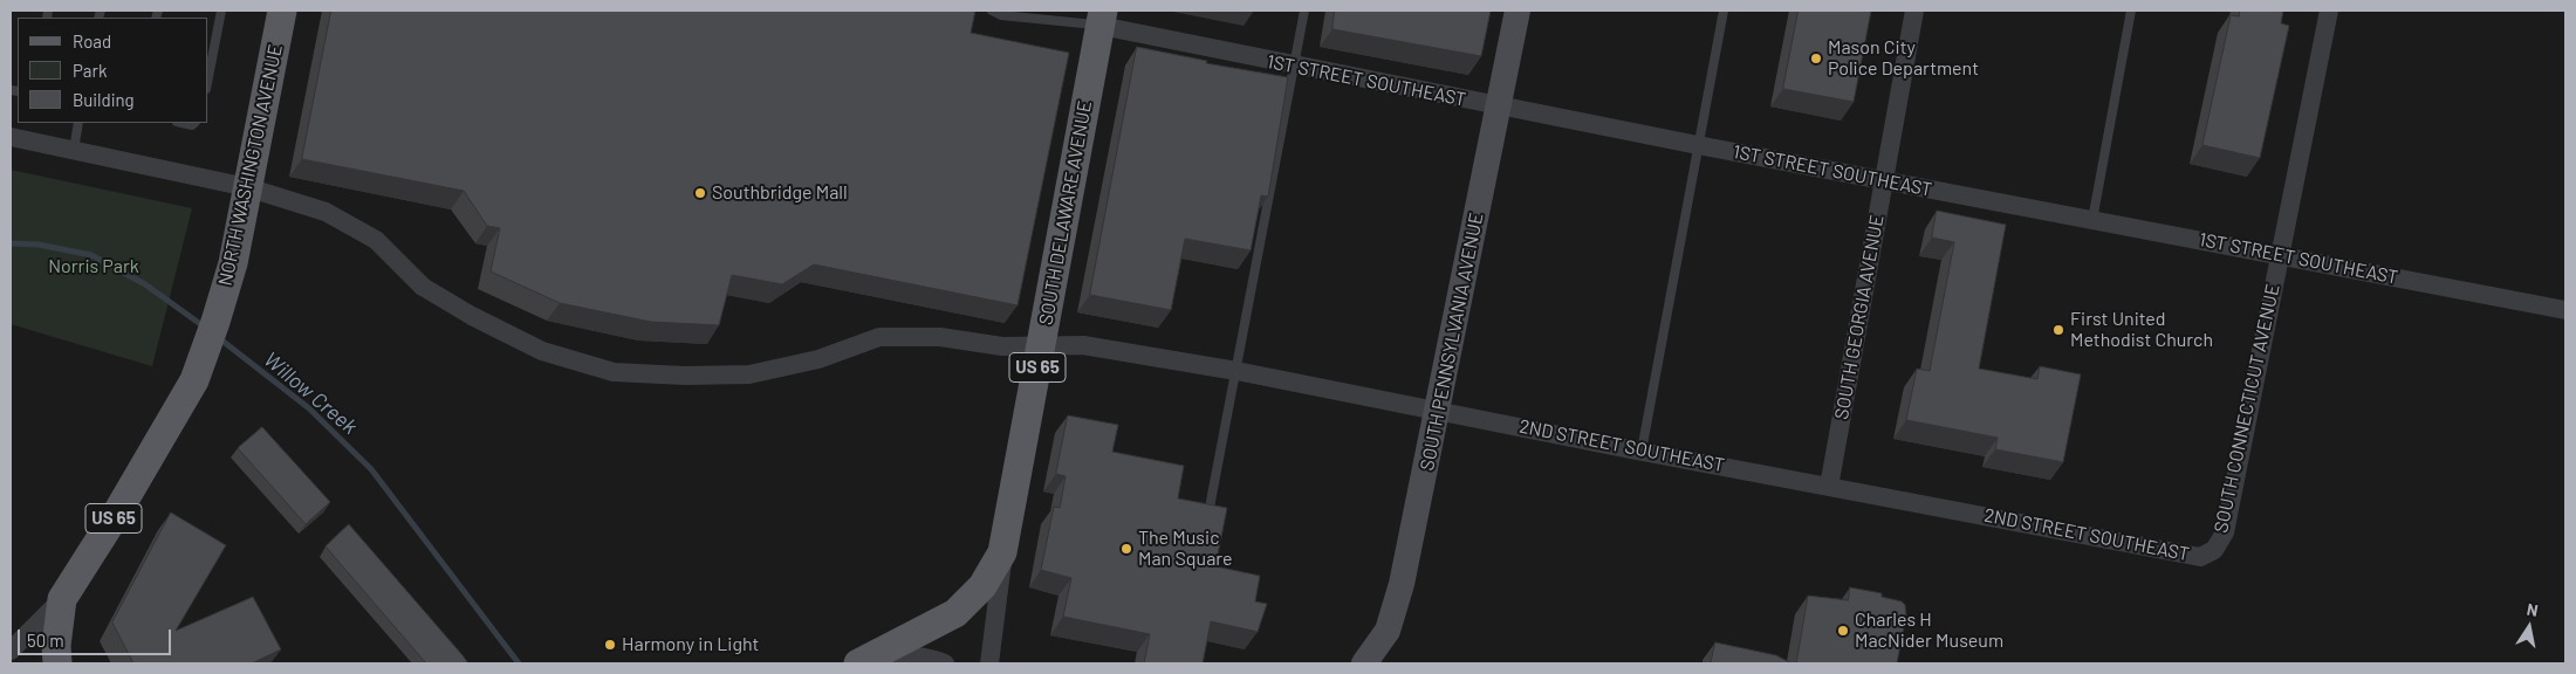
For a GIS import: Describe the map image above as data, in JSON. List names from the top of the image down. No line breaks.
{"streets":{"main road":["NORTH WASHINGTON AVENUE","SOUTH DELAWARE AVENUE","SOUTH PENNSYLVANIA AVENUE","US 65"],"street":["1ST STREET SOUTHEAST","SOUTH GEORGIA AVENUE","SOUTH CONNECTICUT AVENUE","2ND STREET SOUTHEAST"]},"crossings":[["1ST STREET SOUTHEAST","SOUTH DELAWARE AVENUE"],["1ST STREET SOUTHEAST","SOUTH GEORGIA AVENUE"],["1ST STREET SOUTHEAST","SOUTH PENNSYLVANIA AVENUE"],["1ST STREET SOUTHEAST","SOUTH CONNECTICUT AVENUE"],["NORTH WASHINGTON AVENUE","2ND STREET SOUTHEAST"],["SOUTH DELAWARE AVENUE","2ND STREET SOUTHEAST"],["SOUTH GEORGIA AVENUE","2ND STREET SOUTHEAST"],["SOUTH PENNSYLVANIA AVENUE","2ND STREET SOUTHEAST"],["SOUTH CONNECTICUT AVENUE","2ND STREET SOUTHEAST"]],"water":["Willow Creek"],"parks":["Norris Park"],"places":["Mason City Police Department","Southbridge Mall","First United Methodist Church","The Music Man Square","Charles H MacNider Museum","Harmony in Light"],"legend":["Road","Park","Building"],"scale_bar":"50 m","north":"top"}
